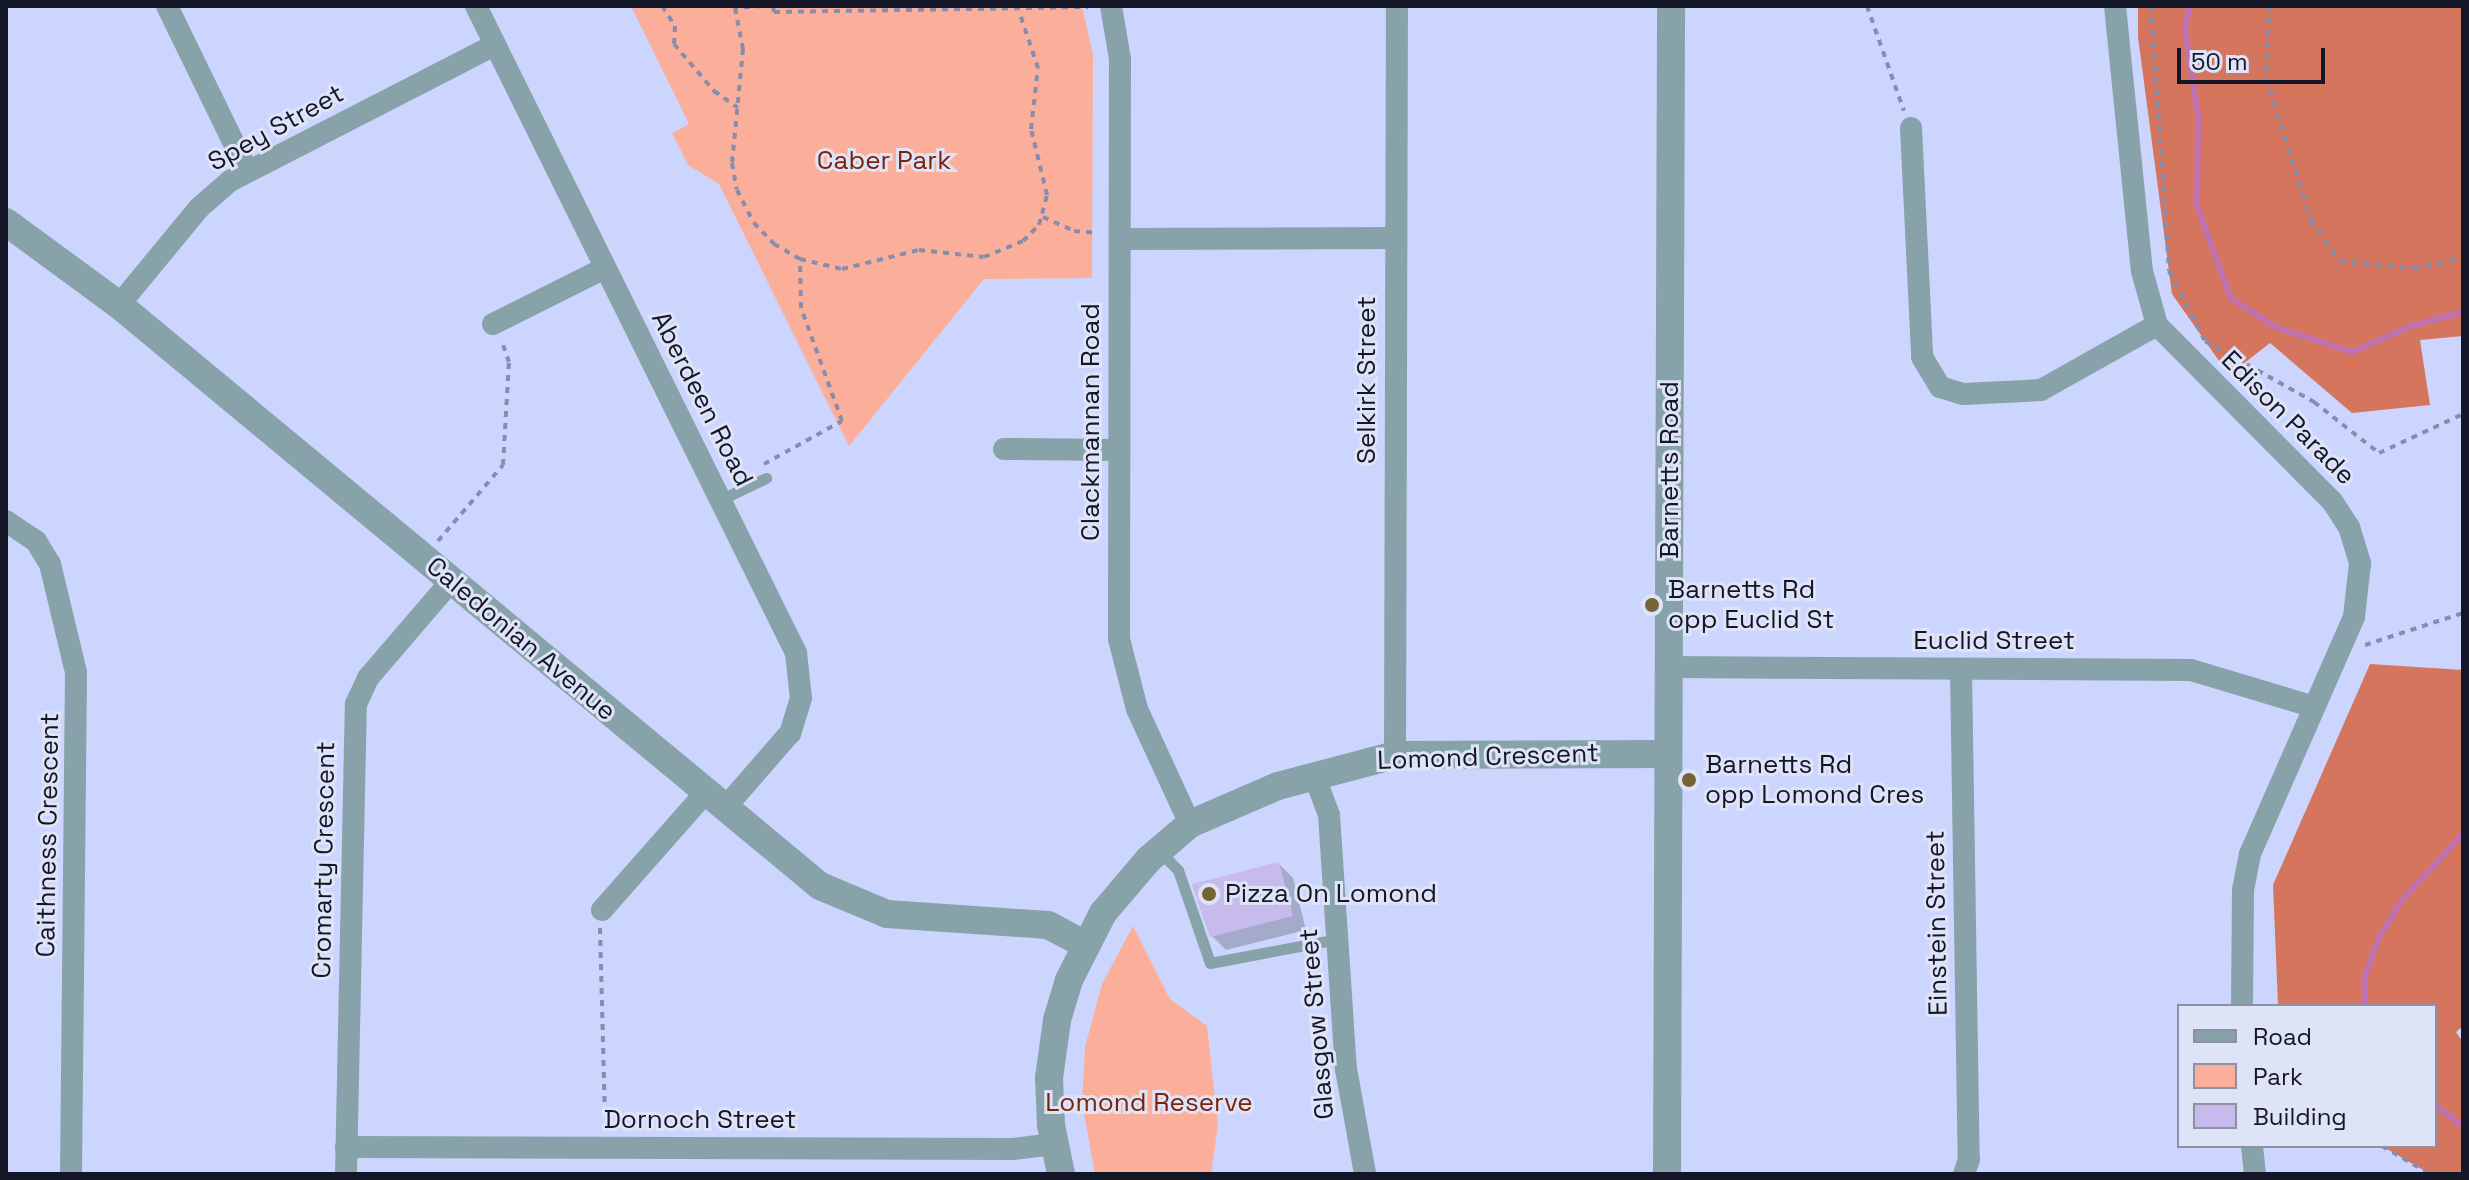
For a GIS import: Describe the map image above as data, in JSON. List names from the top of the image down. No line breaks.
{"streets":{"street":["Spey Street","Selkirk Street","Aberdeen Road","Edison Parade","Clackmannan Road","Barnetts Road","Caledonian Avenue","Euclid Street","Lomond Crescent","Caithness Crescent","Cromarty Crescent","Einstein Street","Glasgow Street","Dornoch Street"]},"crossings":[["Spey Street","Aberdeen Road"],["Spey Street","Caledonian Avenue"],["Selkirk Street","Lomond Crescent"],["Aberdeen Road","Caledonian Avenue"],["Edison Parade","Euclid Street"],["Clackmannan Road","Lomond Crescent"],["Barnetts Road","Euclid Street"],["Barnetts Road","Lomond Crescent"],["Caledonian Avenue","Lomond Crescent"],["Caledonian Avenue","Cromarty Crescent"],["Euclid Street","Einstein Street"],["Lomond Crescent","Glasgow Street"],["Lomond Crescent","Dornoch Street"],["Cromarty Crescent","Dornoch Street"]],"parks":["Caber Park","Lomond Reserve"],"places":["Barnetts Rd opp Euclid St","Barnetts Rd opp Lomond Cres","Pizza On Lomond"],"legend":["Road","Park","Building"],"scale_bar":"50 m"}
